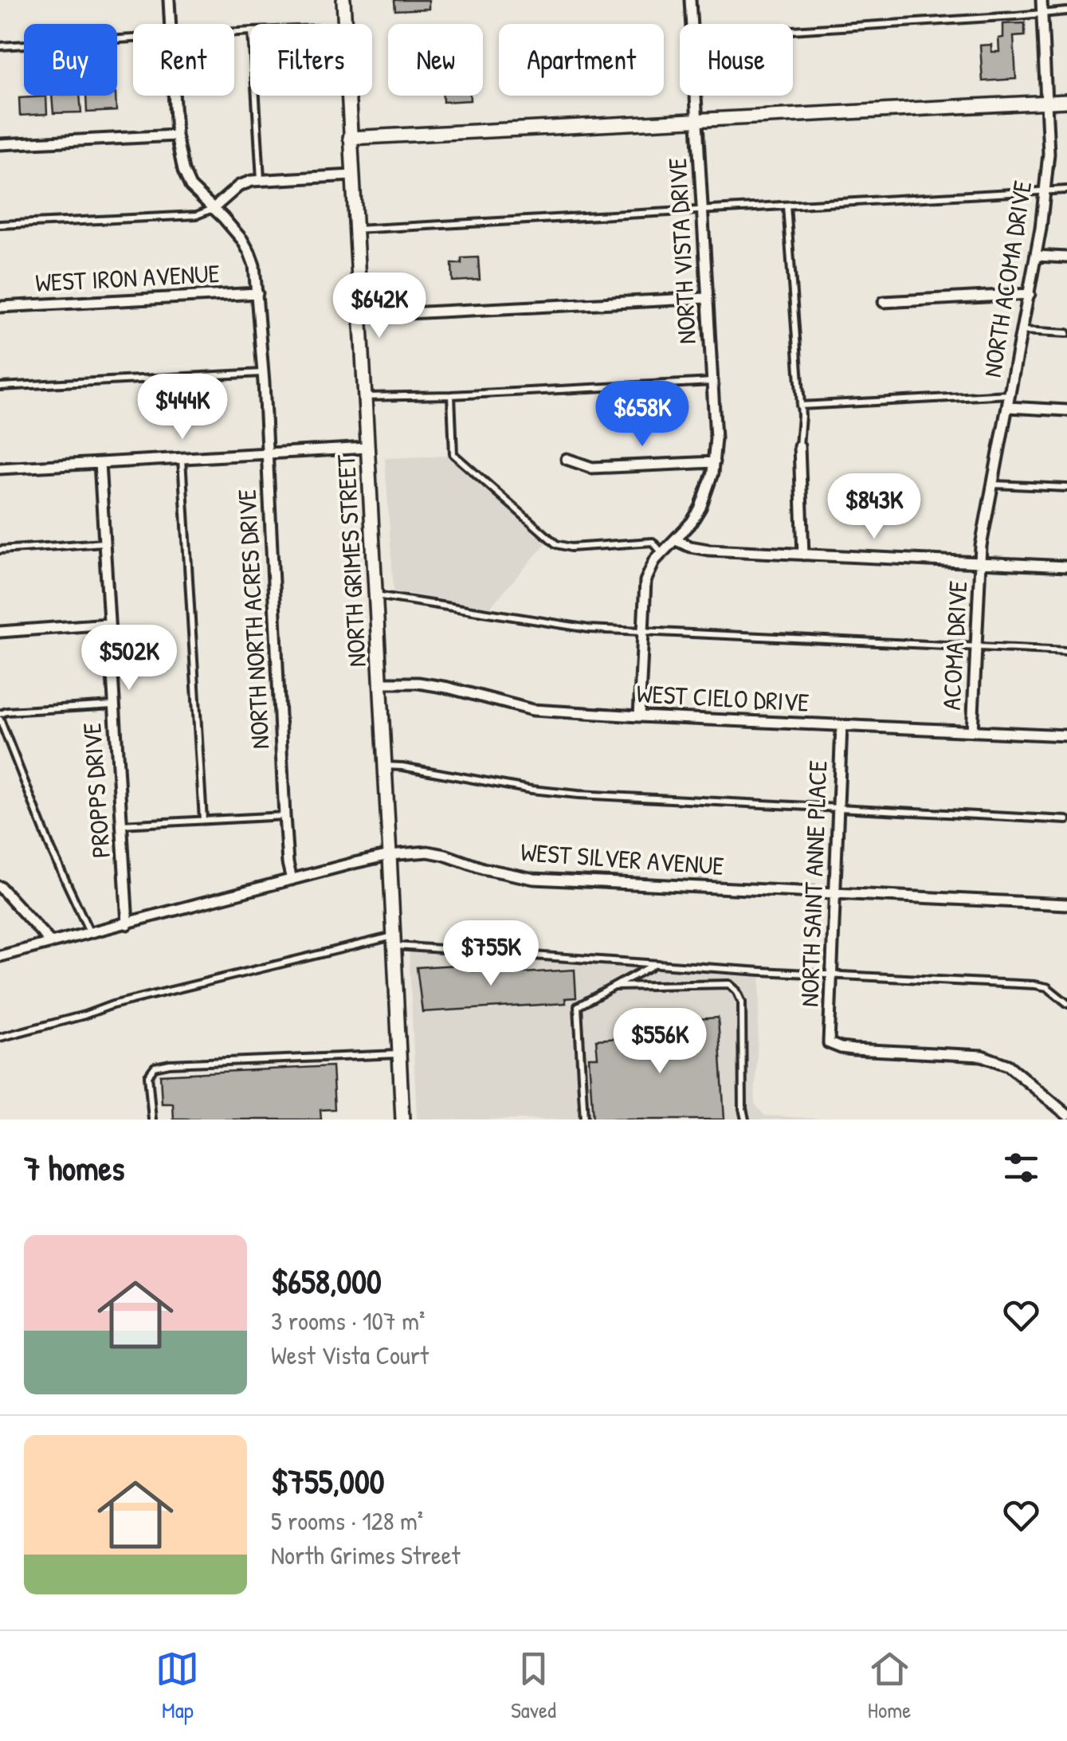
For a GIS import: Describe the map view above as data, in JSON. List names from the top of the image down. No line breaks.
{"streets":{"main road":["NORTH GRIMES STREET"],"street":["NORTH VISTA DRIVE","WEST IRON AVENUE","NORTH ACOMA DRIVE","NORTH NORTH ACRES DRIVE","ACOMA DRIVE","WEST CIELO DRIVE","PROPPS DRIVE","WEST SILVER AVENUE","NORTH SAINT ANNE PLACE"]},"crossings":[["NORTH VISTA DRIVE","WEST CIELO DRIVE"],["WEST IRON AVENUE","NORTH NORTH ACRES DRIVE"],["NORTH ACOMA DRIVE","ACOMA DRIVE"],["NORTH GRIMES STREET","WEST CIELO DRIVE"],["NORTH GRIMES STREET","WEST SILVER AVENUE"],["NORTH NORTH ACRES DRIVE","WEST SILVER AVENUE"],["ACOMA DRIVE","WEST CIELO DRIVE"],["WEST CIELO DRIVE","NORTH SAINT ANNE PLACE"],["PROPPS DRIVE","WEST SILVER AVENUE"],["WEST SILVER AVENUE","NORTH SAINT ANNE PLACE"]],"page":{"chip":["Buy","Rent","Filters","New","Apartment","House"],"price":["$642K","$444K","$658K","$843K","$502K","$755K","$556K"],"heading":"7 homes","list":[{"name":"$658,000","note":"3 rooms · 107 m² · West Vista Court"},{"name":"$755,000","note":"5 rooms · 128 m² · North Grimes Street"}],"tabs":["Map","Saved","Home"]}}
